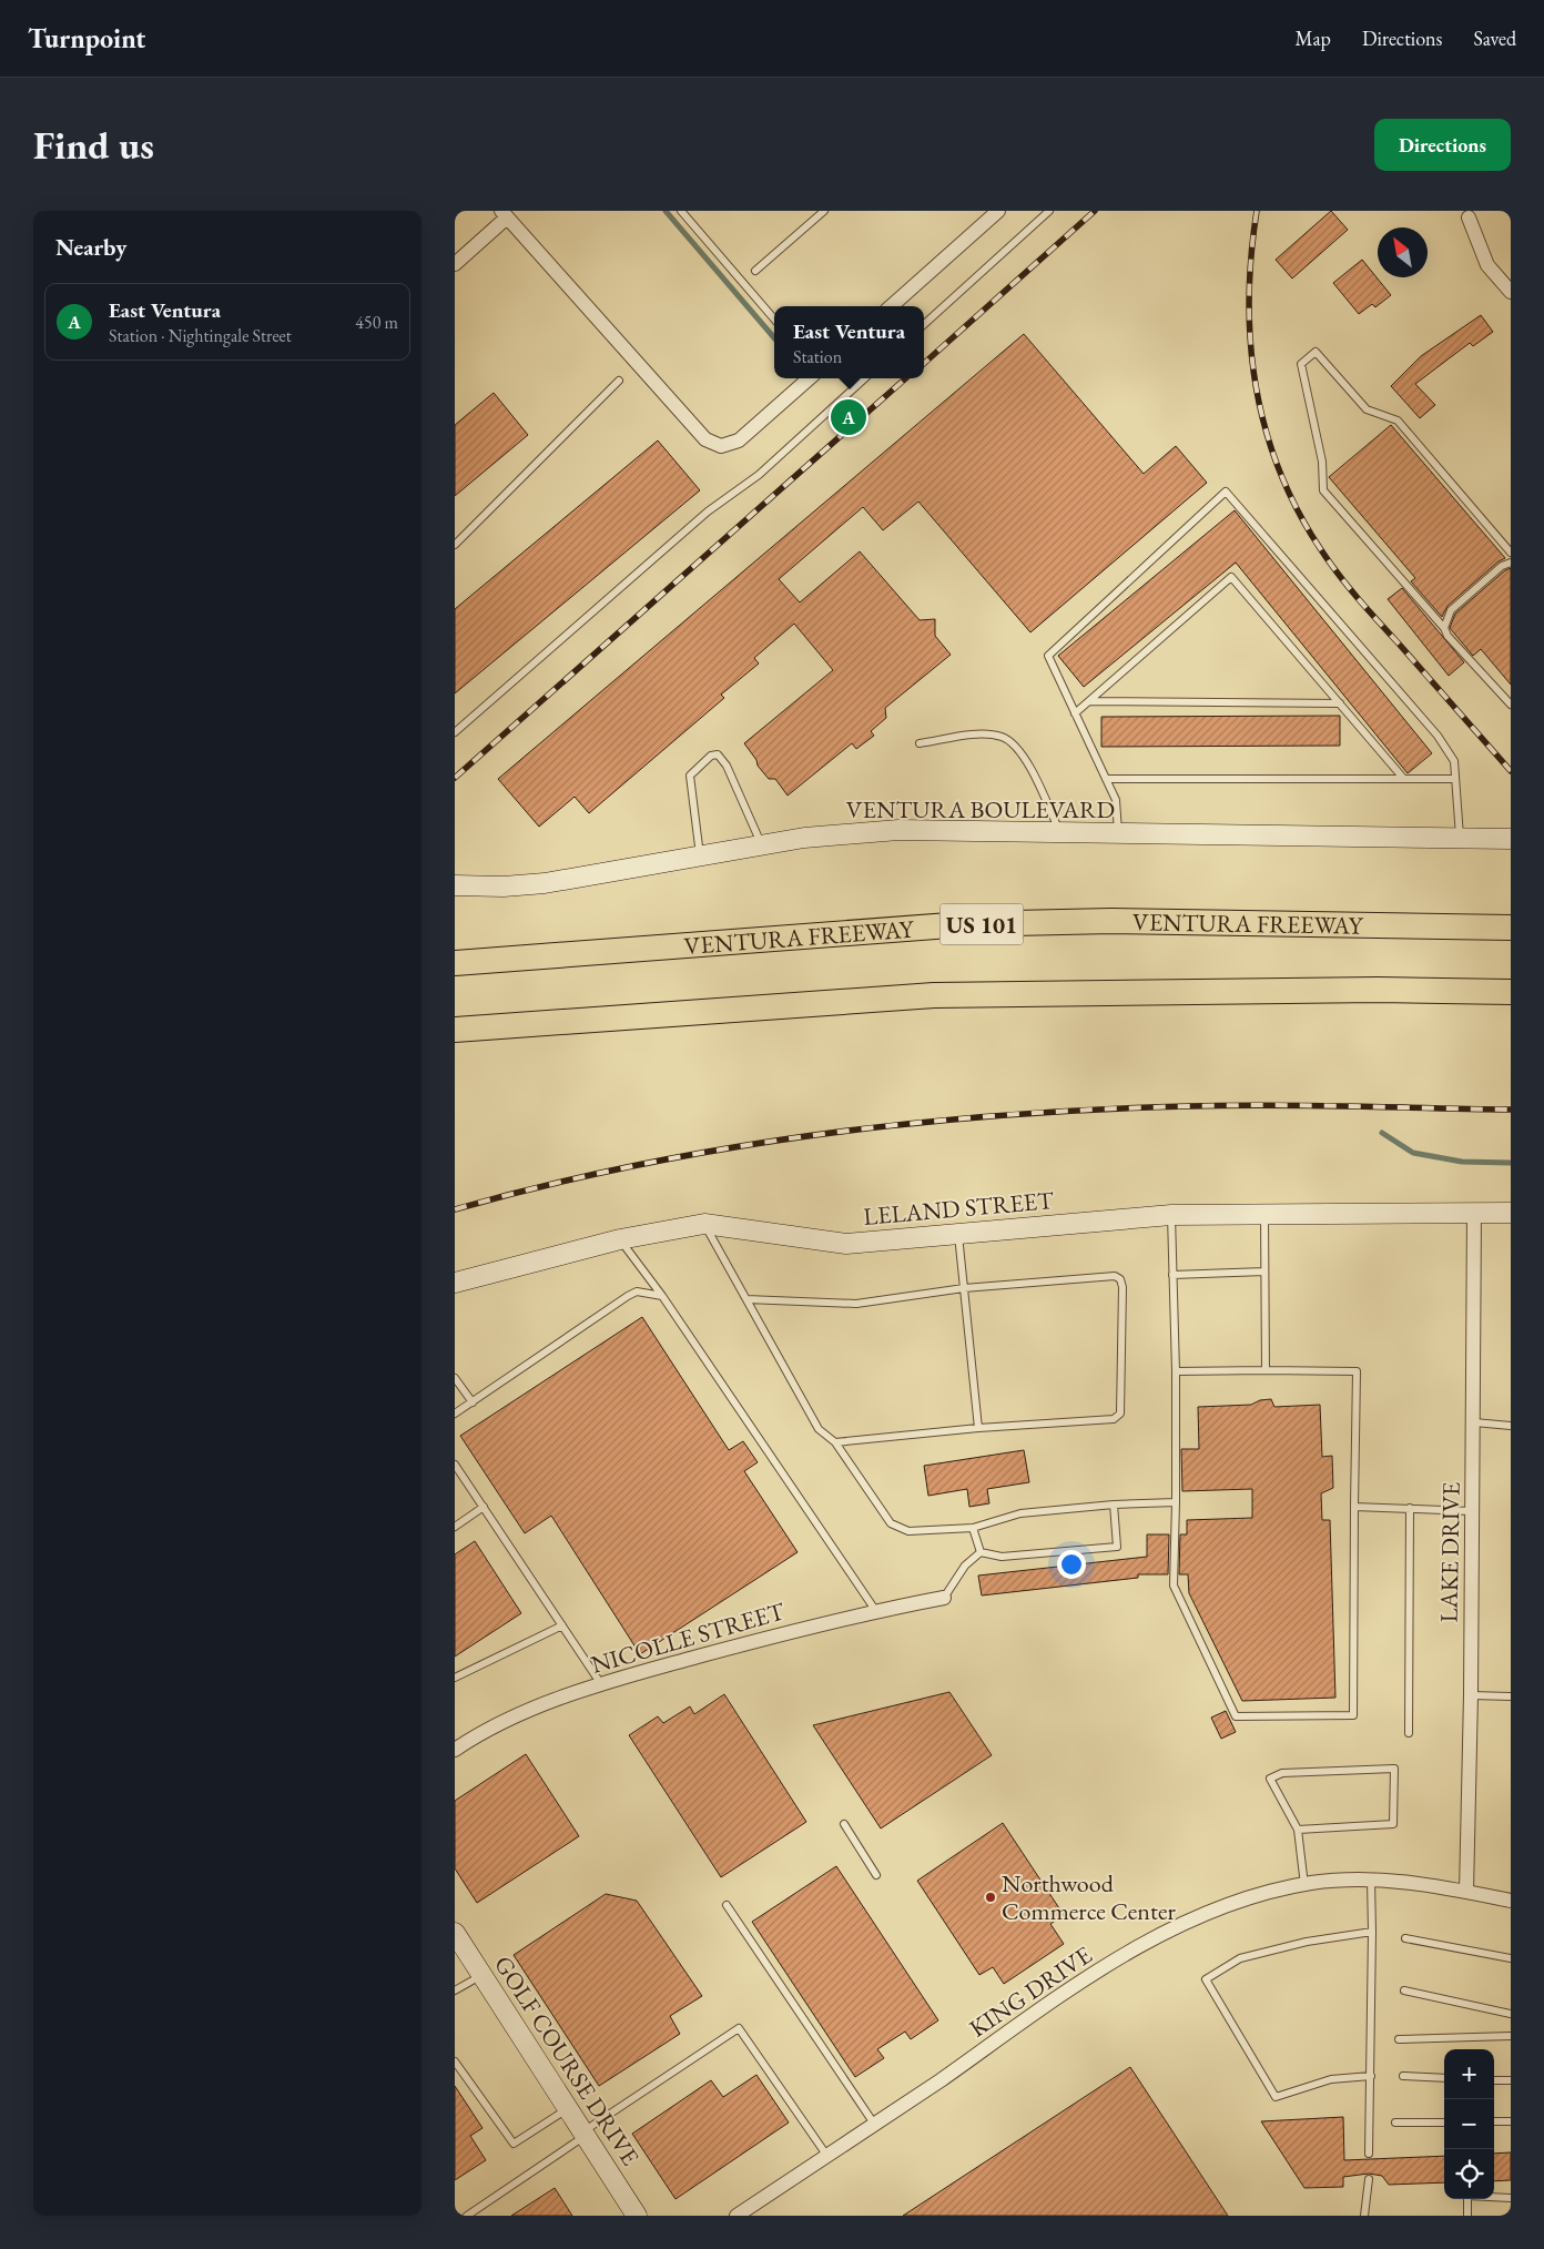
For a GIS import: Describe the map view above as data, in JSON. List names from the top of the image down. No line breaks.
{"streets":{"highway":["VENTURA FREEWAY","US 101"],"street":["VENTURA BOULEVARD","LELAND STREET","LAKE DRIVE","NICOLLE STREET","KING DRIVE","GOLF COURSE DRIVE"]},"crossings":[["LELAND STREET","LAKE DRIVE"],["LAKE DRIVE","KING DRIVE"]],"places":["Northwood Commerce Center"],"north":"top left","page":{"header":"Turnpoint","nav":["Map","Directions","Saved"],"buttons":"Directions","title":"Find us","heading":"Nearby","list":[{"mark":"A","name":"East Ventura","note":"Station · Nightingale Street","value":"450 m"}],"popup":["East Ventura","Station"],"pins":"A","map_buttons":["+","−"]}}
